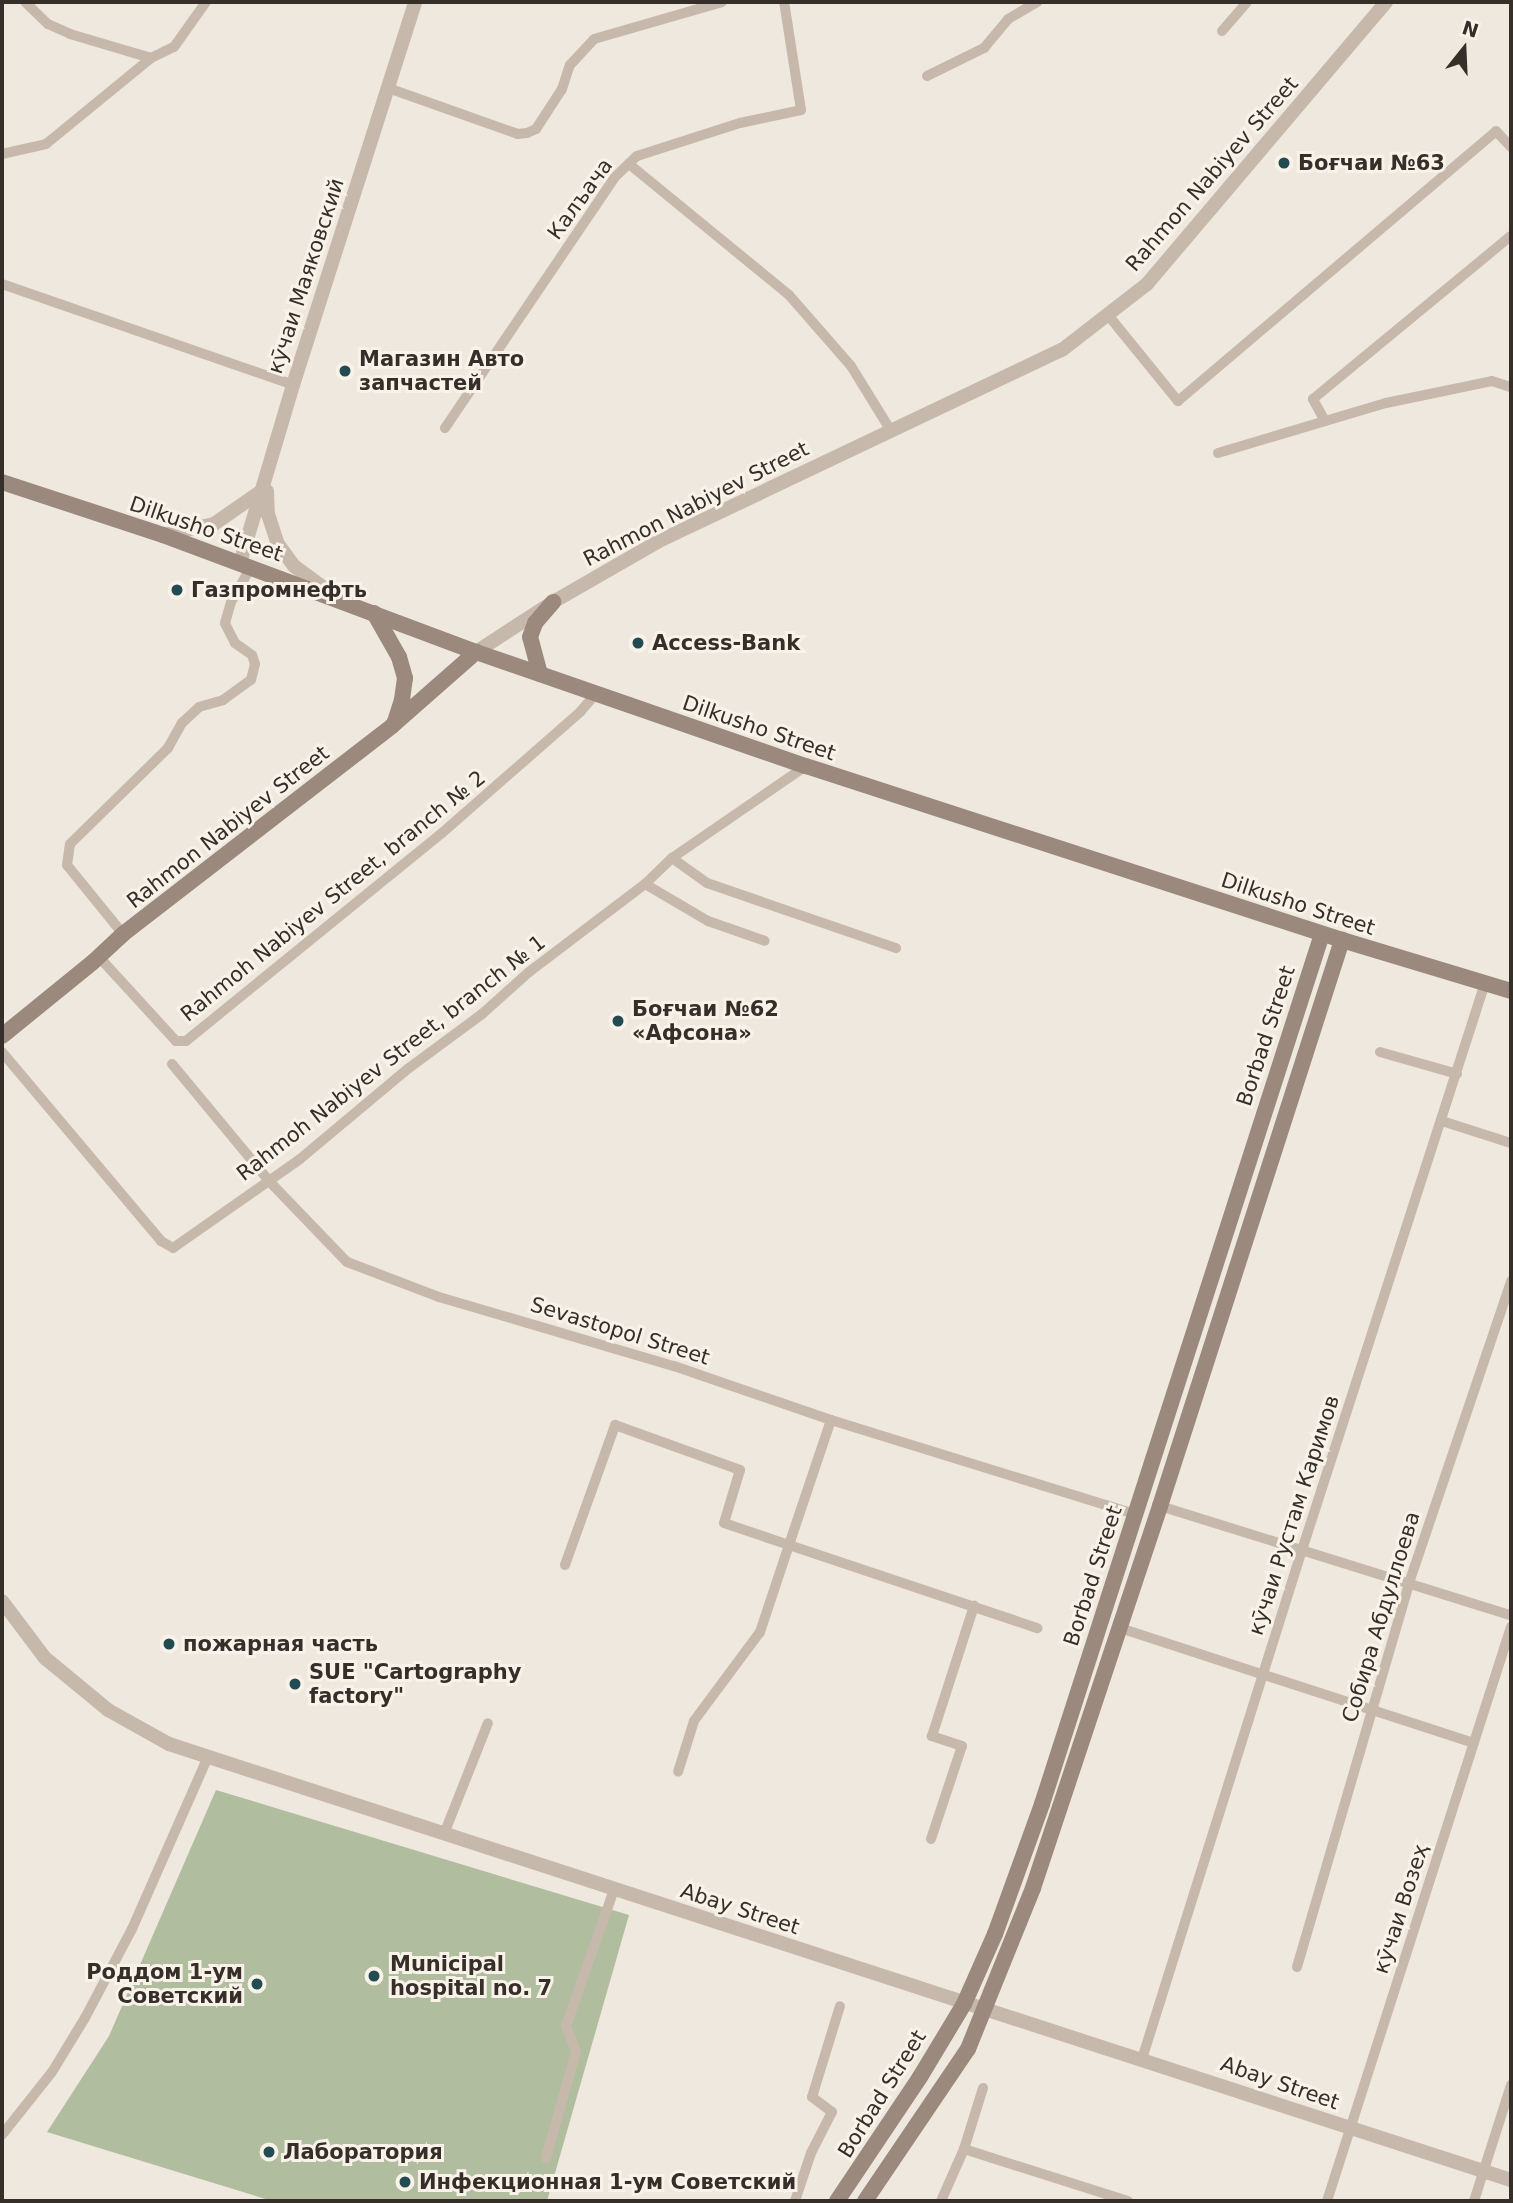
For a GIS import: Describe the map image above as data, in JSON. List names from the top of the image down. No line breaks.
{"streets":{"main road":["Rahmon Nabiyev Street","Dilkusho Street","Borbad Street"],"street":["Калъача","кӯчаи Маяковский","Rahmoh Nabiyev Street, branch № 2","Rahmoh Nabiyev Street, branch № 1","Sevastopol Street","кӯчаи Рустам Каримов","Собира Абдуллоева","Abay Street","кӯчаи Возеҳ"]},"crossings":[["Rahmon Nabiyev Street","Dilkusho Street"],["Rahmon Nabiyev Street","Rahmoh Nabiyev Street, branch № 2"],["кӯчаи Маяковский","Dilkusho Street"],["Dilkusho Street","Rahmoh Nabiyev Street, branch № 2"],["Dilkusho Street","Borbad Street"],["Dilkusho Street","Rahmoh Nabiyev Street, branch № 1"],["Dilkusho Street","кӯчаи Рустам Каримов"],["Borbad Street","Sevastopol Street"],["Borbad Street","Abay Street"],["Rahmoh Nabiyev Street, branch № 1","Sevastopol Street"],["кӯчаи Рустам Каримов","Abay Street"],["Abay Street","кӯчаи Возеҳ"]],"places":["Боғчаи №63","Магазин Авто запчастей","Газпромнефть","Access-Bank","Боғчаи №62 «Афсона»","пожарная часть","SUE \"Cartography factory\"","Municipal hospital no. 7","Роддом 1-ум Советский","Лаборатория","Инфекционная 1-ум Советский"],"north":"top"}
